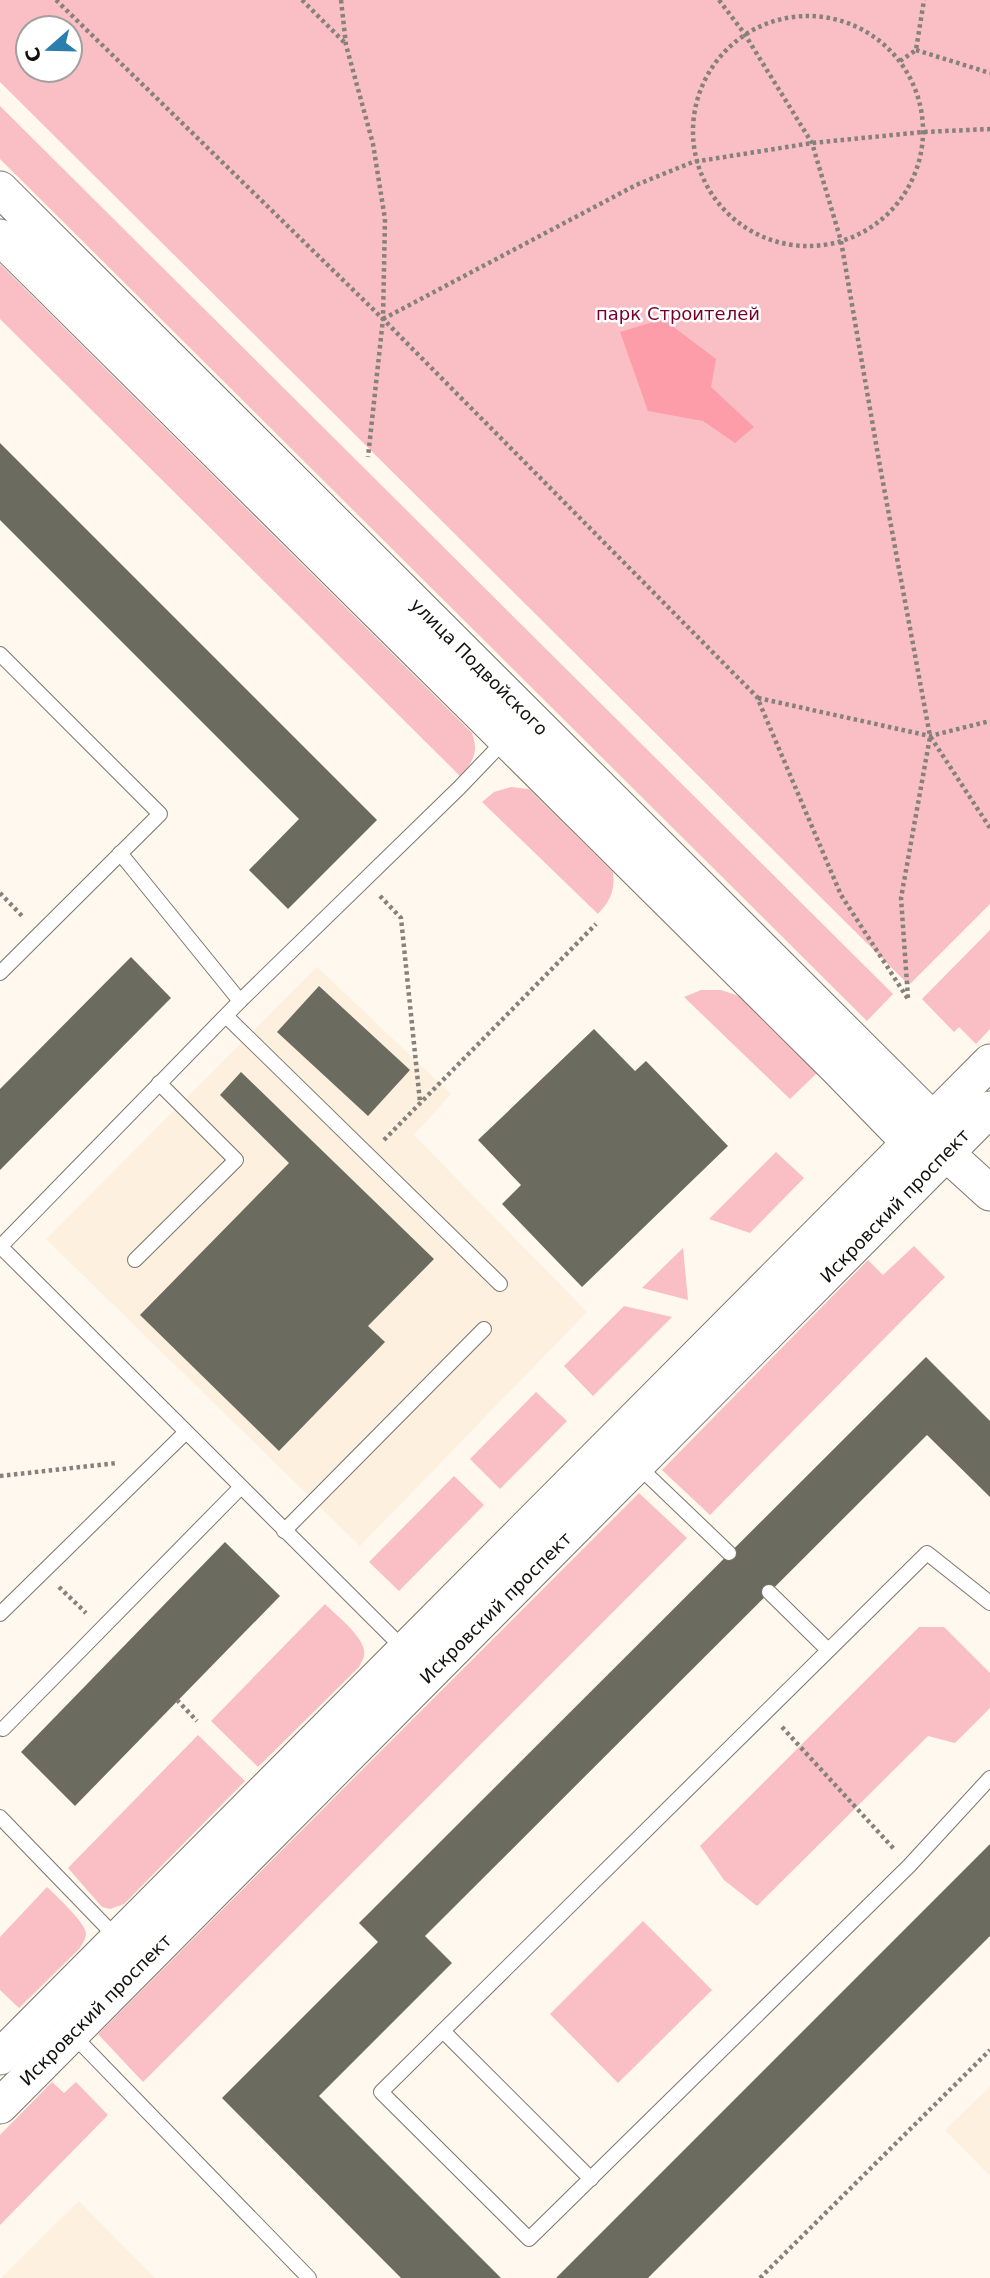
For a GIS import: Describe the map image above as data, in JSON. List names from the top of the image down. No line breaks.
{"streets":{"street":["улица Подвойского","Искровский проспект"]},"crossings":[["улица Подвойского","Искровский проспект"]],"parks":["парк Строителей"],"north":"left"}
